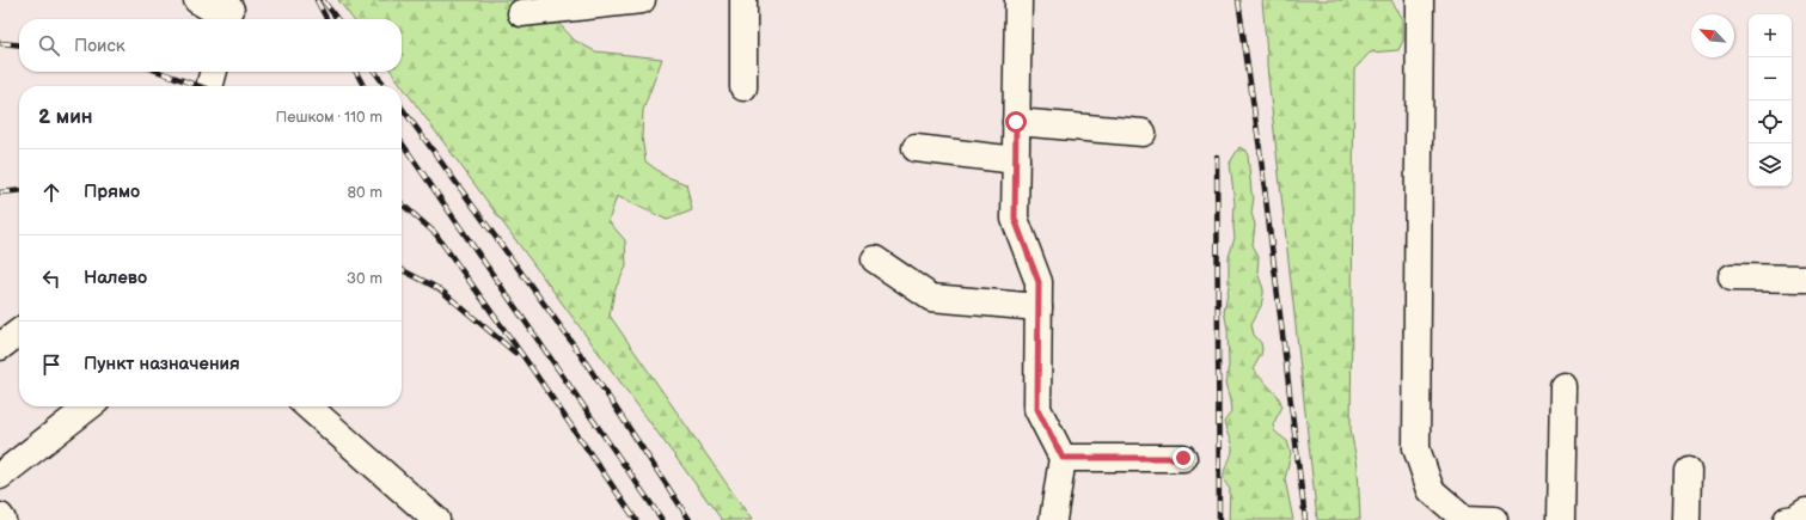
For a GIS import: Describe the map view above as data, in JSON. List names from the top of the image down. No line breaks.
{"north":"top left","page":{"map_buttons":["+","−"],"search":"Поиск","heading":["2 мин","Пешком · 110 m"],"list":[["Прямо","80 m"],["Налево","30 m"],"Пункт назначения"]}}
